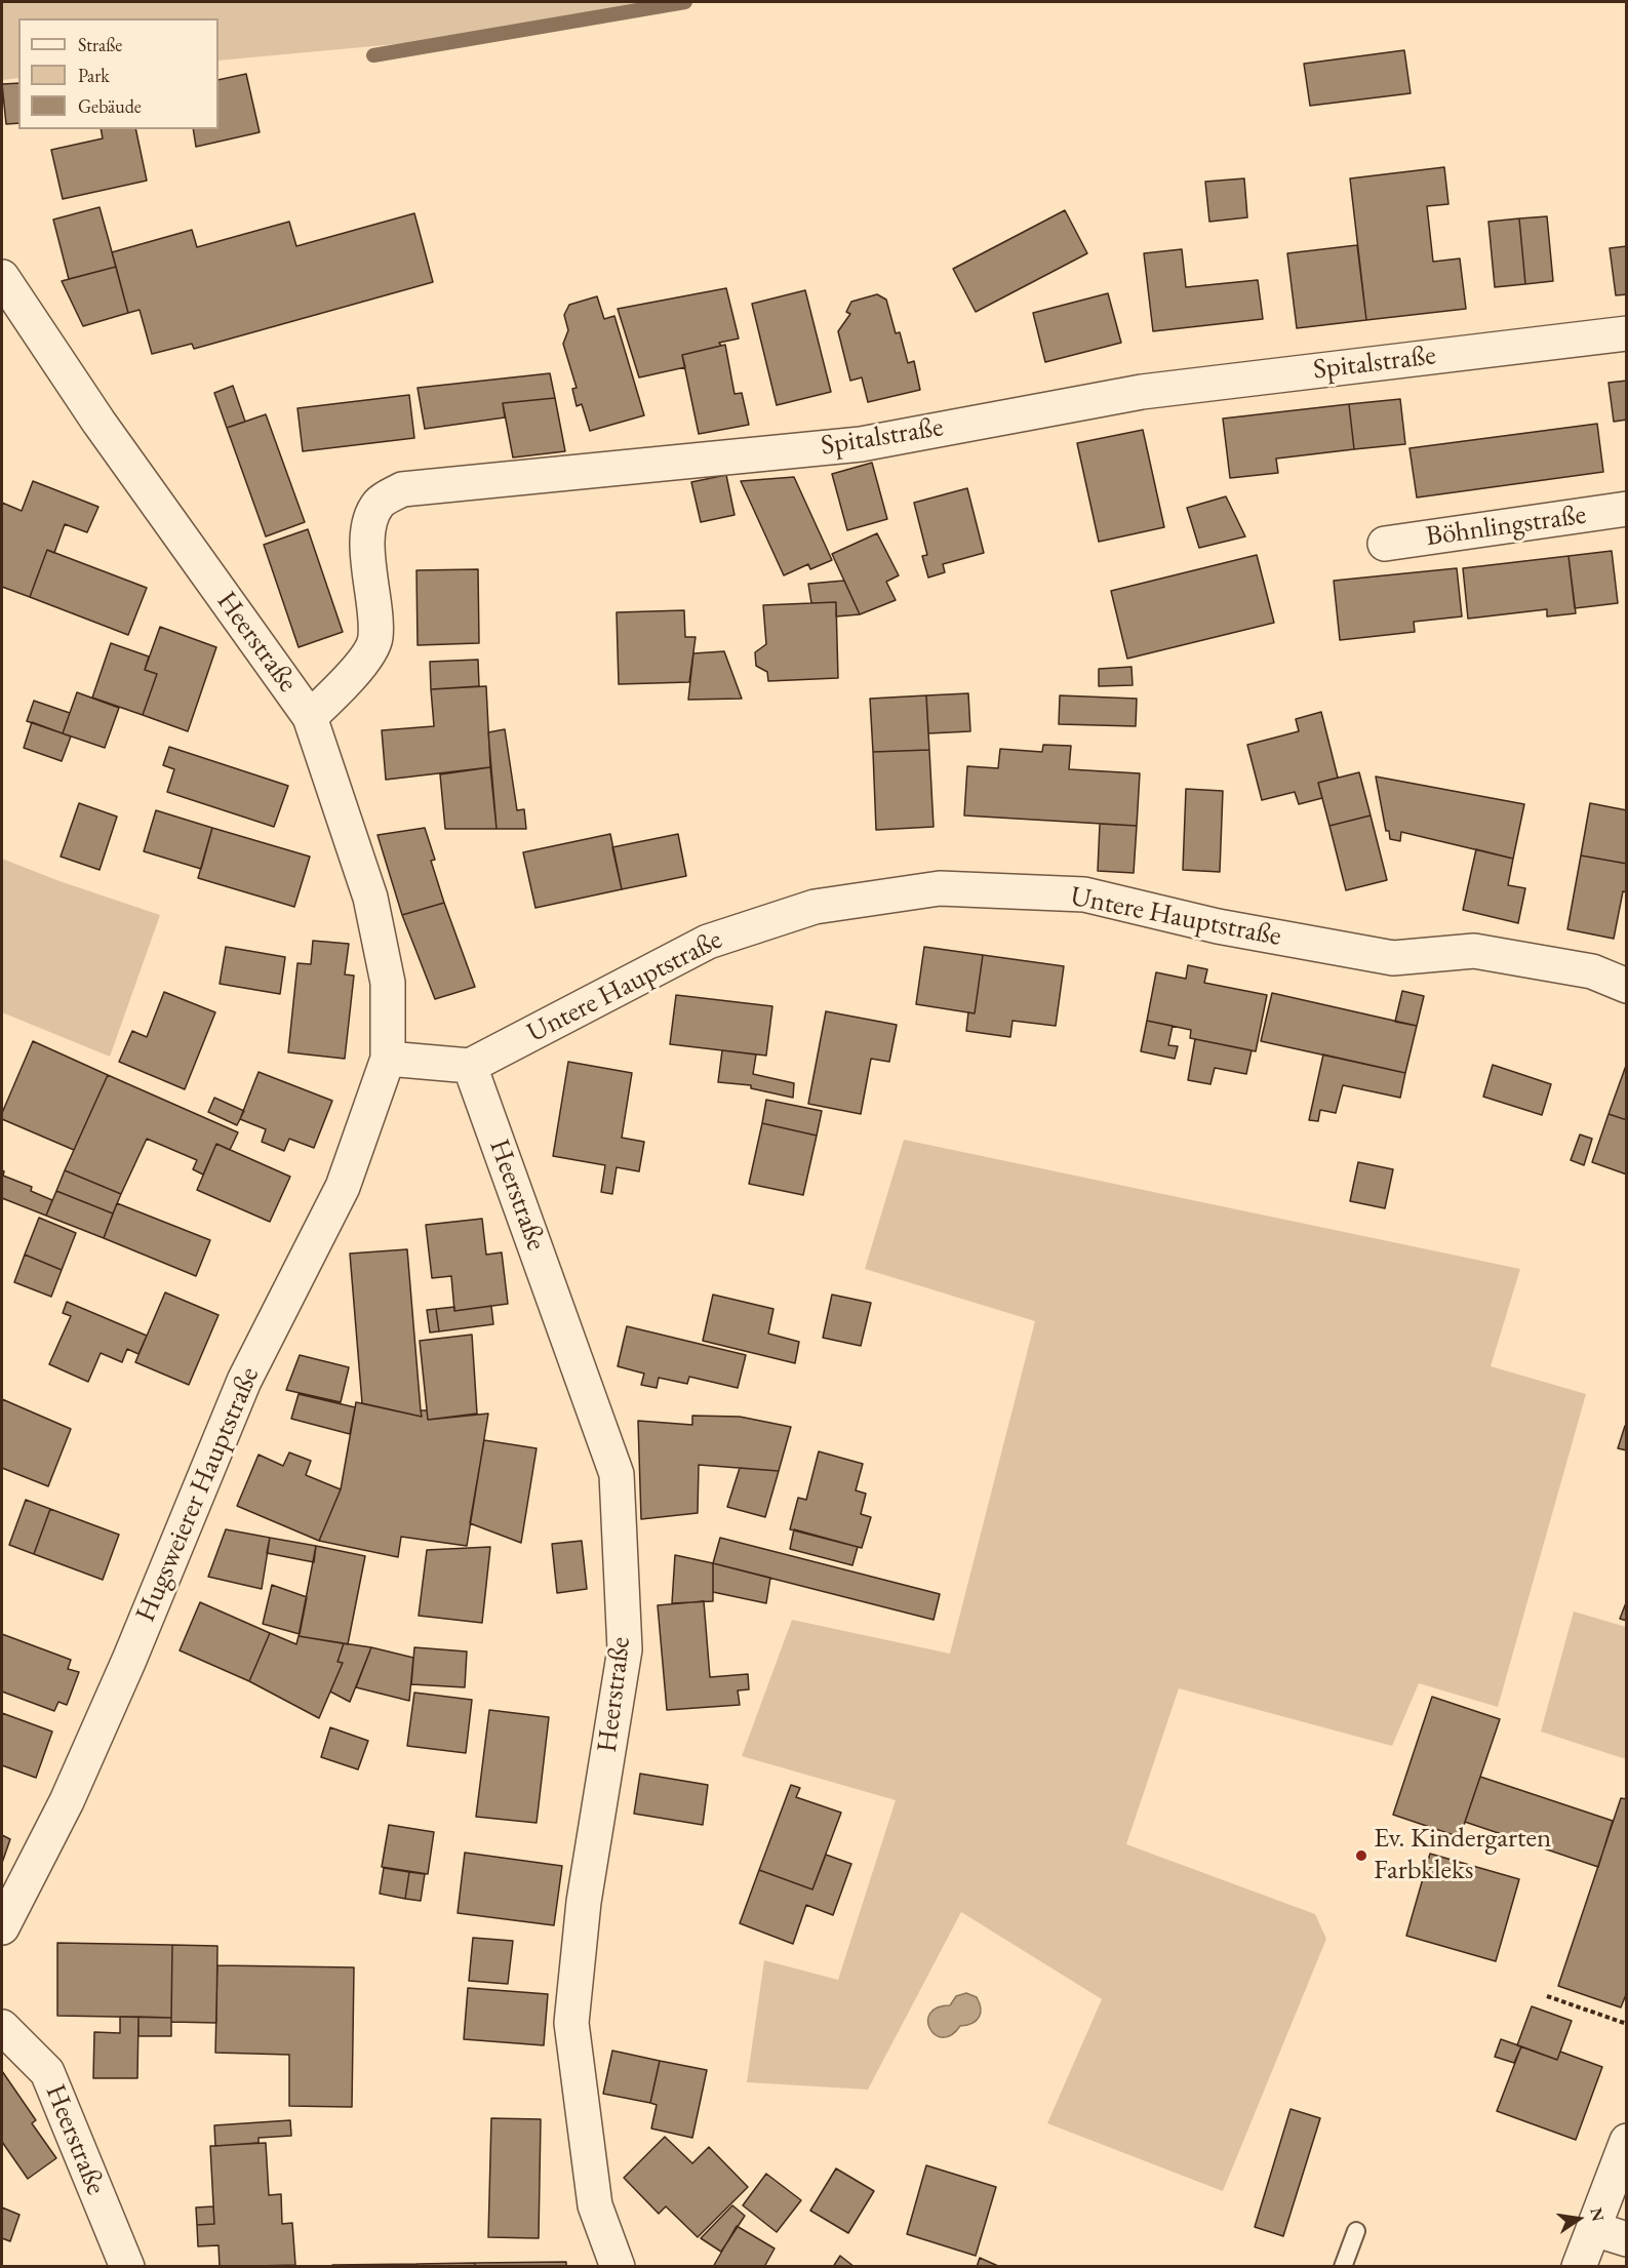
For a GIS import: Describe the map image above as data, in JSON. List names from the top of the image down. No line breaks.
{"streets":{"street":["Spitalstraße","Böhnlingstraße","Heerstraße","Untere Hauptstraße","Hugsweierer Hauptstraße"]},"crossings":[["Spitalstraße","Heerstraße"],["Heerstraße","Untere Hauptstraße"],["Heerstraße","Hugsweierer Hauptstraße"]],"places":["Ev. Kindergarten Farbkleks"],"legend":["Straße","Park","Gebäude"],"north":"right"}
